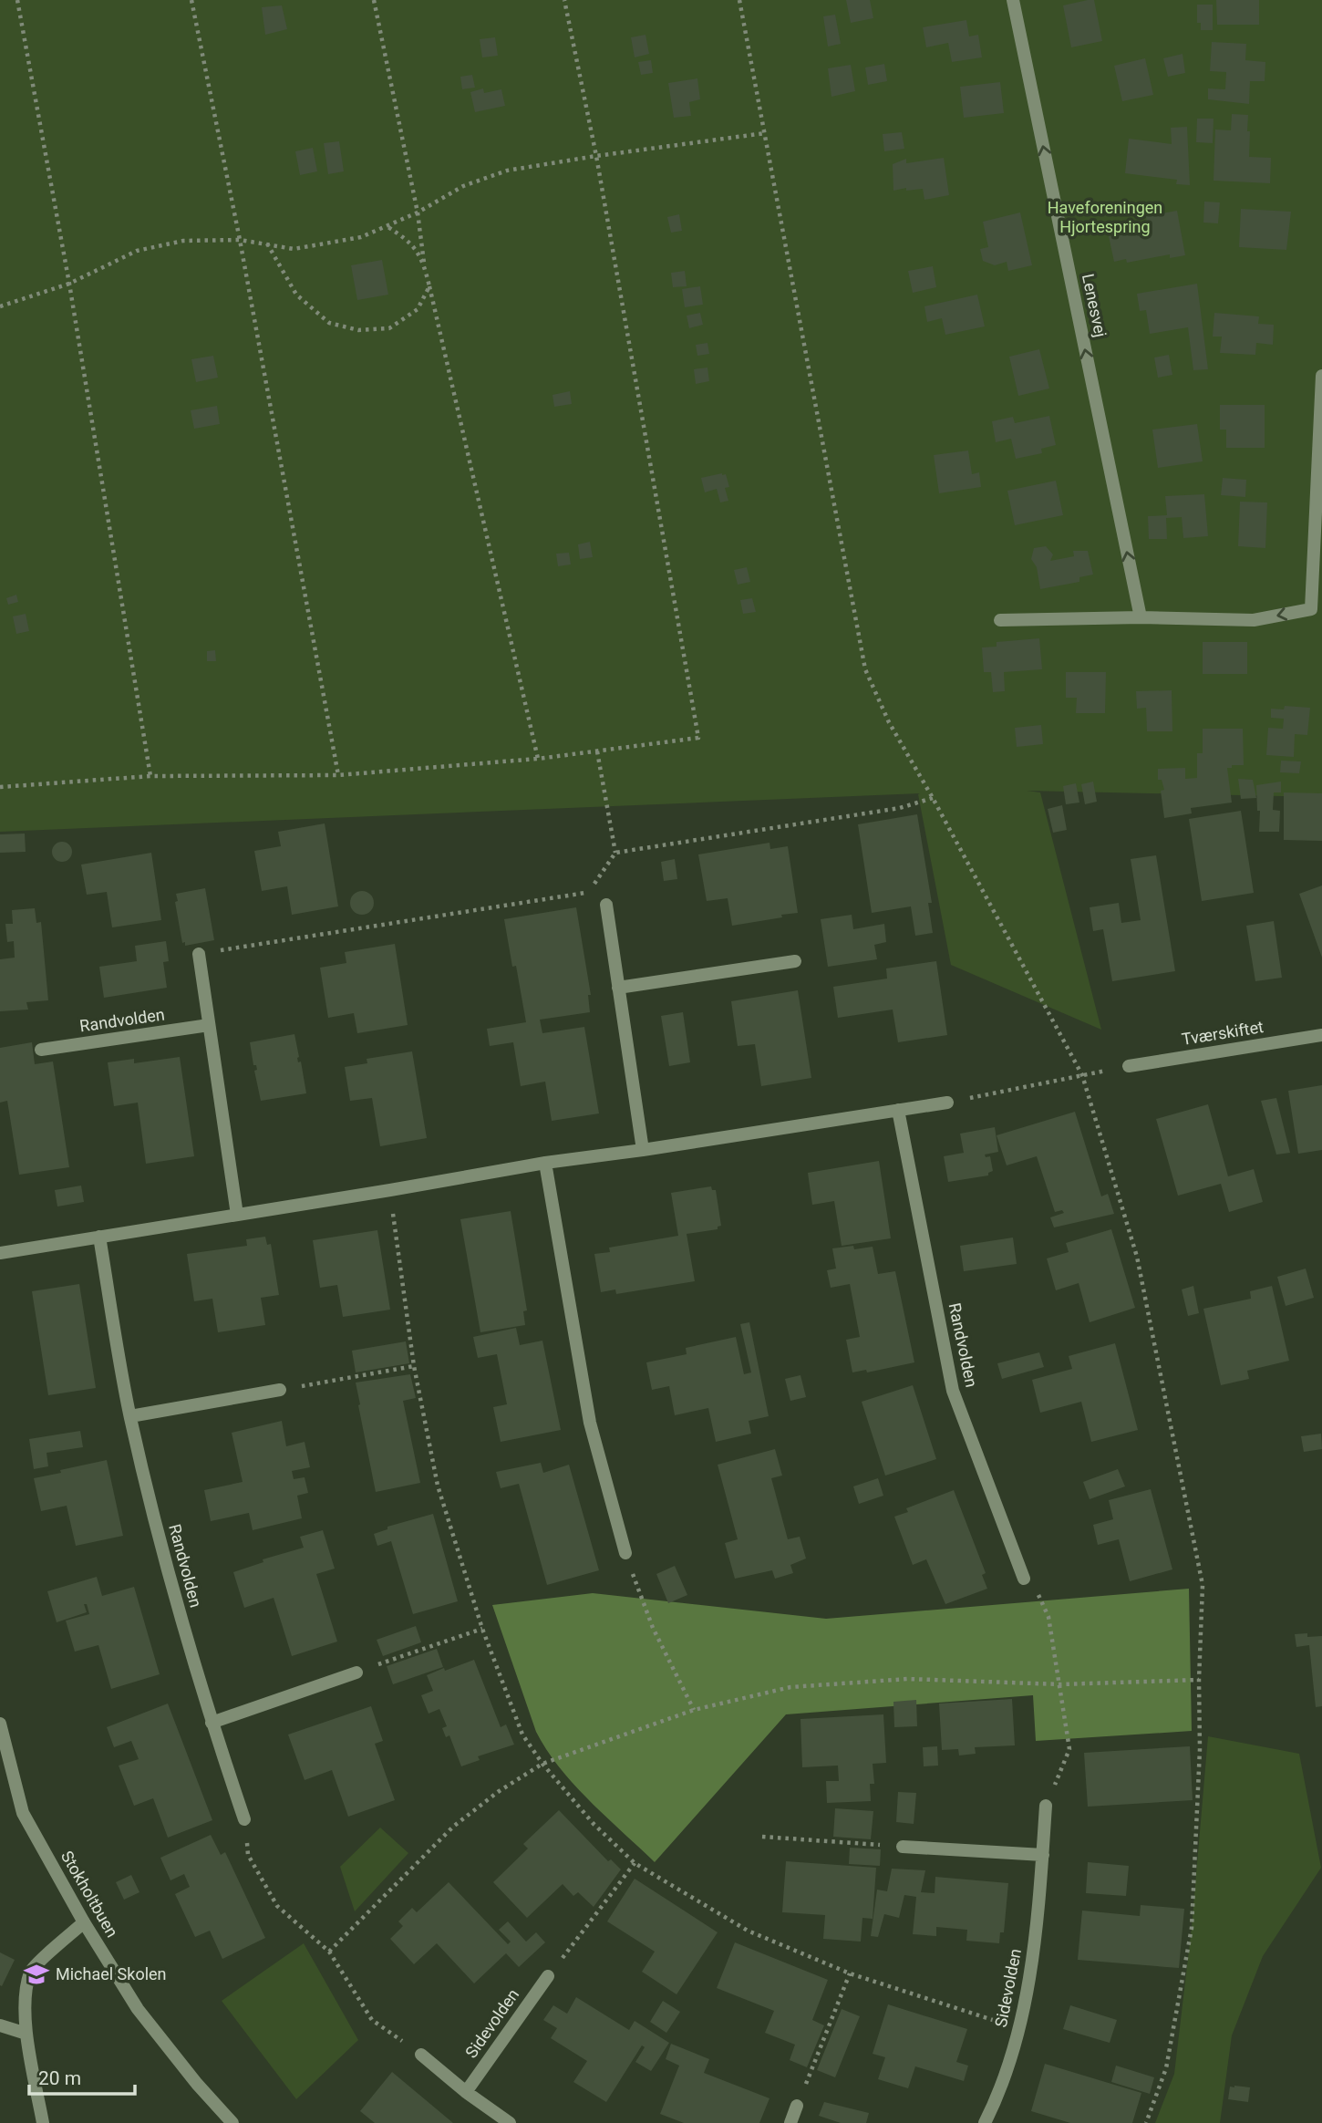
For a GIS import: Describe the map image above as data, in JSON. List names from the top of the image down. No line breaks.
{"streets":{"street":["Lenesvej","Randvolden","Tværskiftet","Stokholtbuen","Sidevolden"]},"one_way":["Lenesvej"],"parks":["Haveforeningen Hjortespring"],"places":{"school or university":["Michael Skolen"]},"scale_bar":"20 m"}
